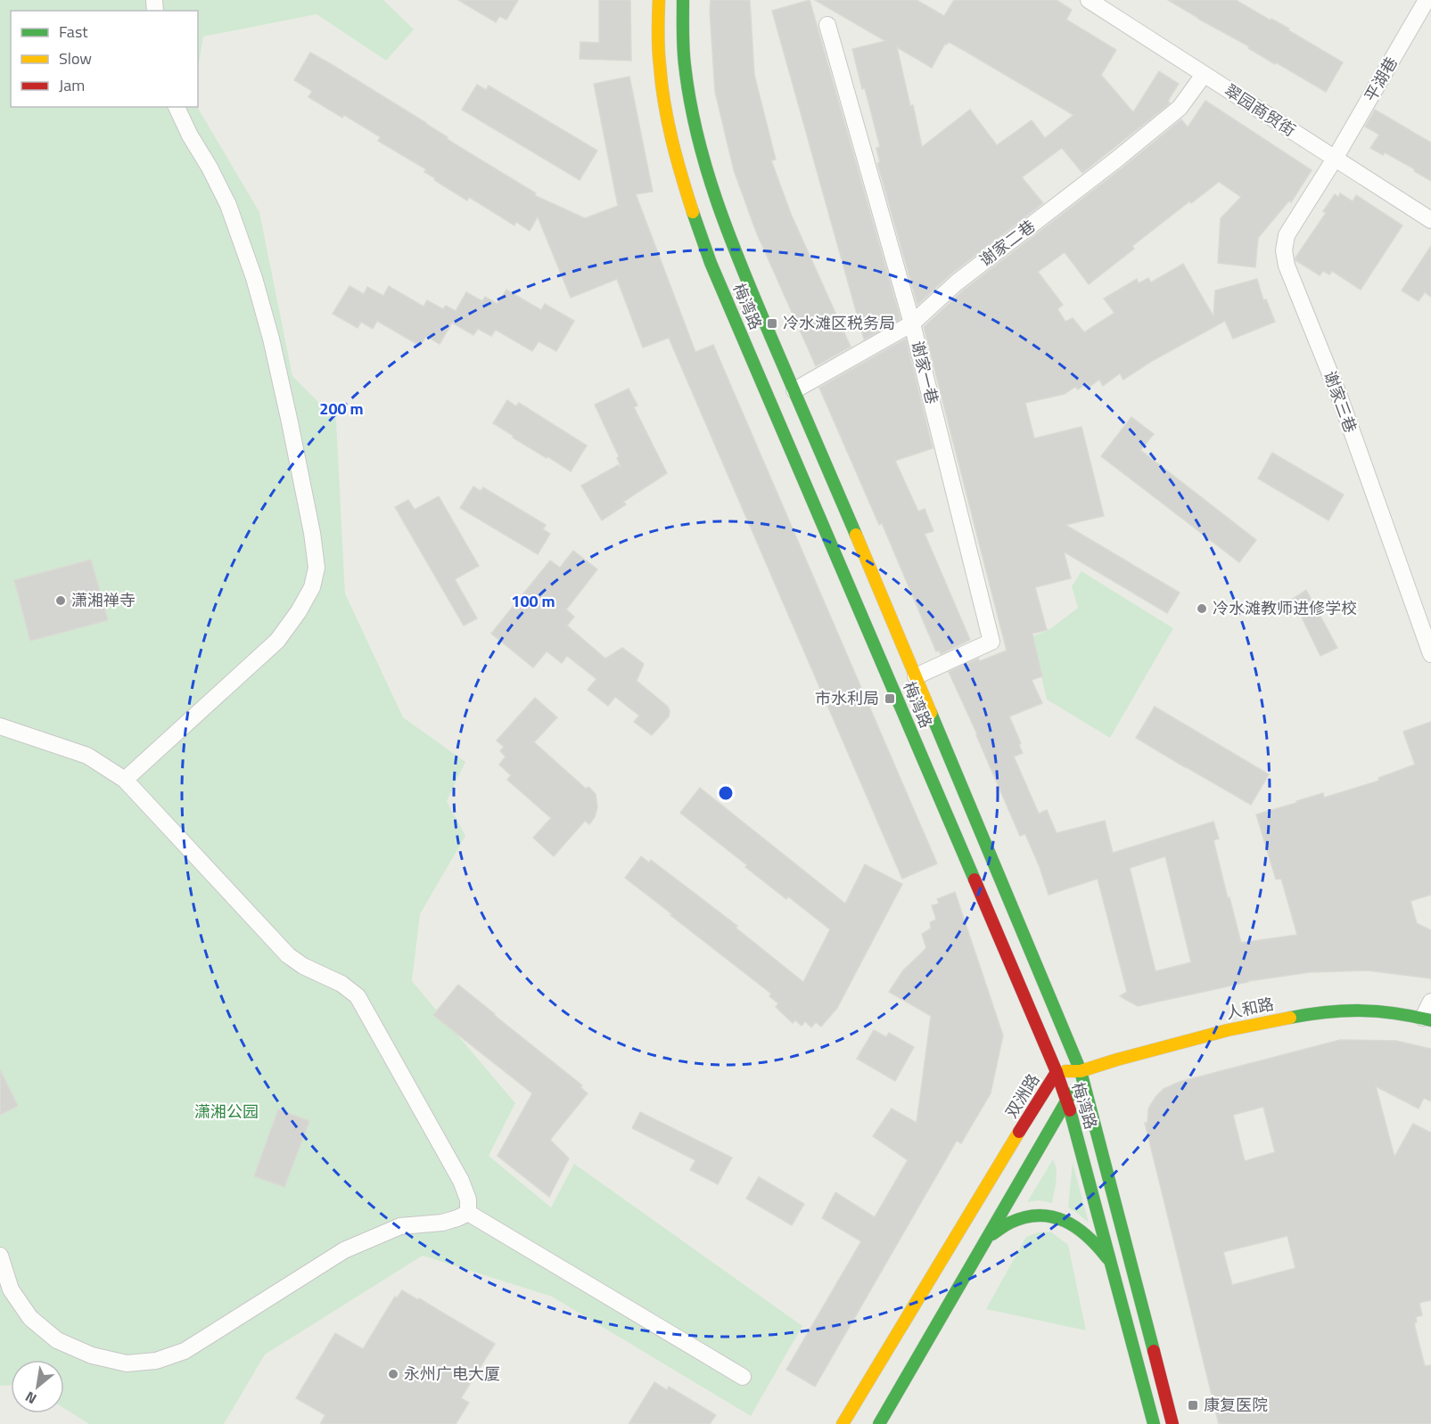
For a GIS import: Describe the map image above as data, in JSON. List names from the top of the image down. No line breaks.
{"streets":{"street":["平湖巷","翠园商贸街","谢家二巷","梅湾路","谢家一巷","谢家三巷","人和路","双洲路"]},"crossings":[["平湖巷","翠园商贸街"],["平湖巷","谢家三巷"],["翠园商贸街","谢家二巷"],["翠园商贸街","谢家三巷"],["谢家二巷","梅湾路"],["谢家二巷","谢家一巷"],["梅湾路","谢家一巷"],["梅湾路","人和路"],["梅湾路","双洲路"],["人和路","双洲路"]],"parks":["潇湘公园"],"places":{"transit":["冷水滩区税务局","市水利局","康复医院"],"other":["潇湘禅寺","冷水滩教师进修学校","永州广电大厦"]},"legend":["Fast","Slow","Jam"],"north":"bottom left","rings":["200 m","100 m"]}
